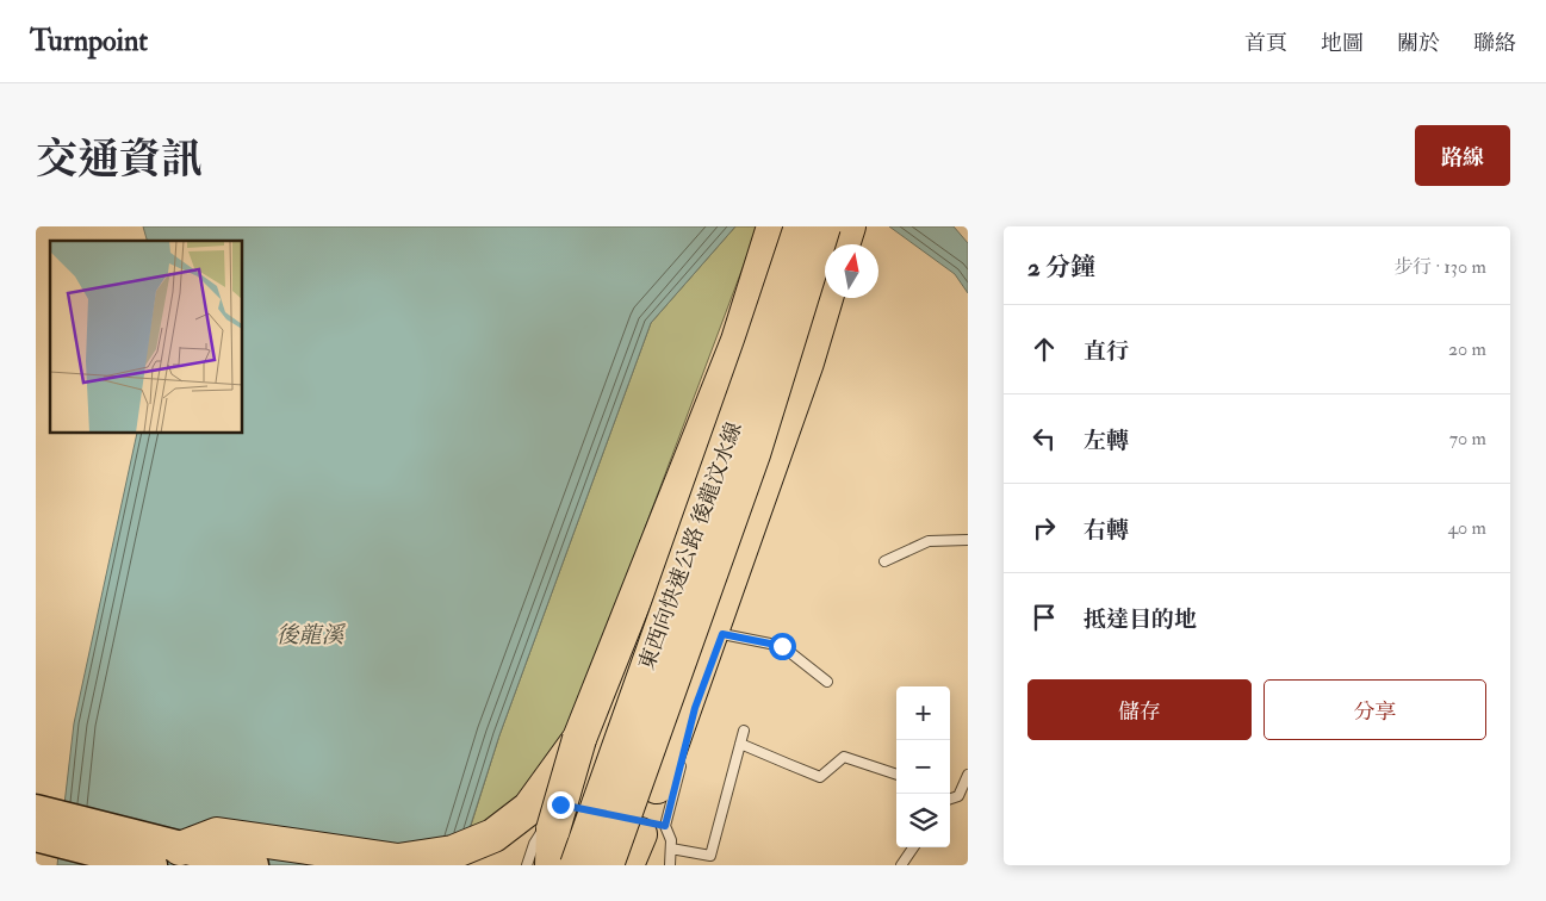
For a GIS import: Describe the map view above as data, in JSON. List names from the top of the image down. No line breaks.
{"streets":{"highway":["東西向快速公路 後龍汶水線"]},"water":["後龍溪"],"north":"top","page":{"header":"Turnpoint","nav":["首頁","地圖","關於","聯絡"],"title":"交通資訊","buttons":["路線",["儲存","分享"]],"heading":["2 分鐘","步行 · 130 m"],"list":[["直行","20 m"],["左轉","70 m"],["右轉","40 m"],"抵達目的地"],"map_buttons":["+","−"]}}
